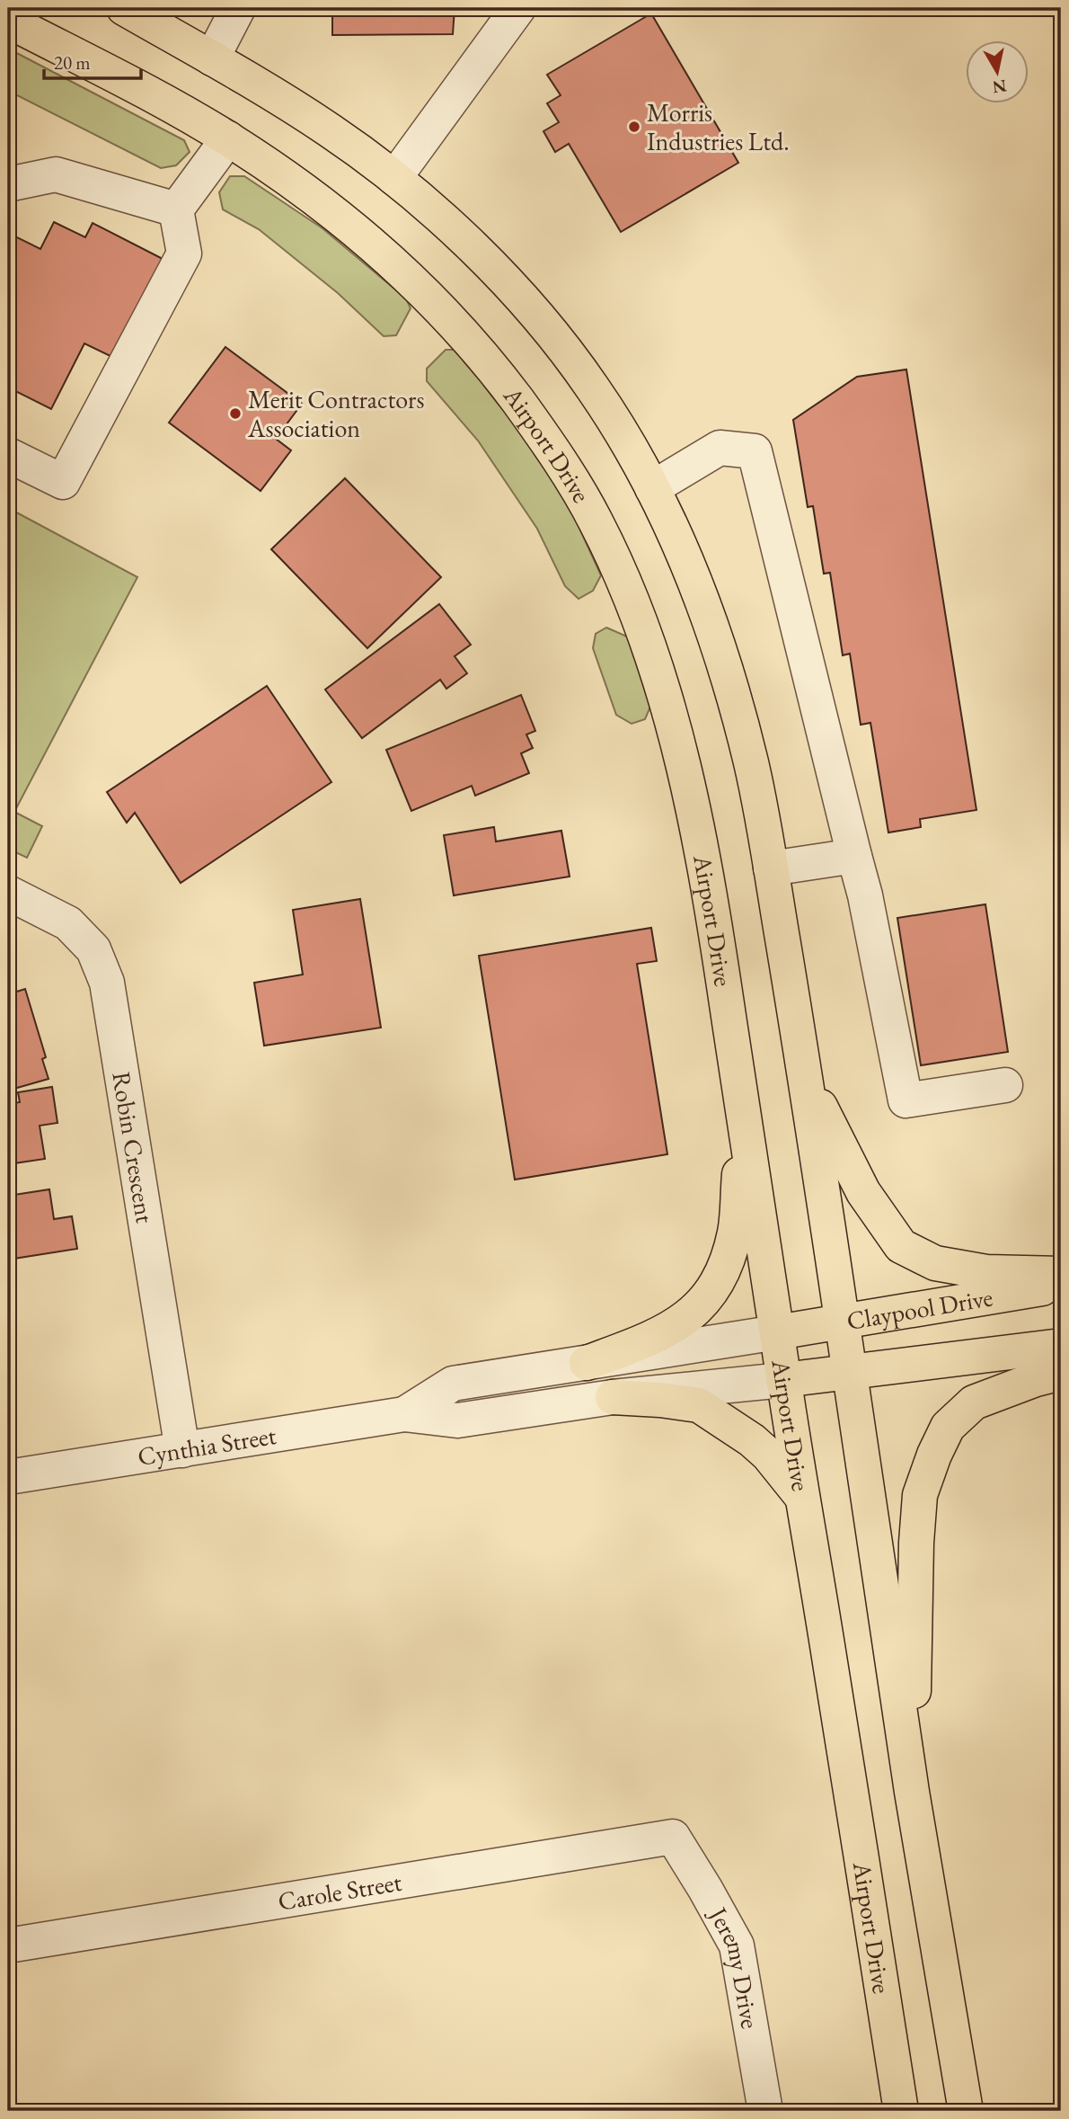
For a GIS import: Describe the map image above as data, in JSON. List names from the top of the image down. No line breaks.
{"streets":{"main road":["Airport Drive","Claypool Drive"],"street":["Robin Crescent","Cynthia Street","Carole Street","Jeremy Drive"]},"crossings":[["Airport Drive","Claypool Drive"],["Airport Drive","Cynthia Street"],["Robin Crescent","Cynthia Street"],["Claypool Drive","Cynthia Street"],["Carole Street","Jeremy Drive"]],"places":["Morris Industries Ltd.","Merit Contractors Association"],"scale_bar":"20 m","north":"bottom"}
